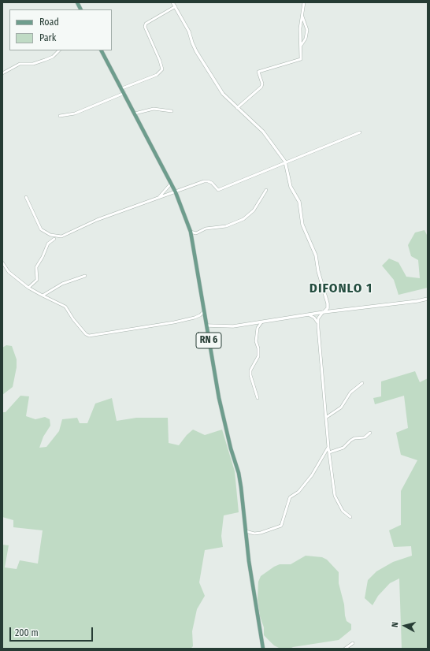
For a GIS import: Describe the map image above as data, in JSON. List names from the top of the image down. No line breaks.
{"streets":{"main road":["RN 6"]},"districts":["DIFONLO 1"],"legend":["Road","Park"],"scale_bar":"200 m","north":"left"}
